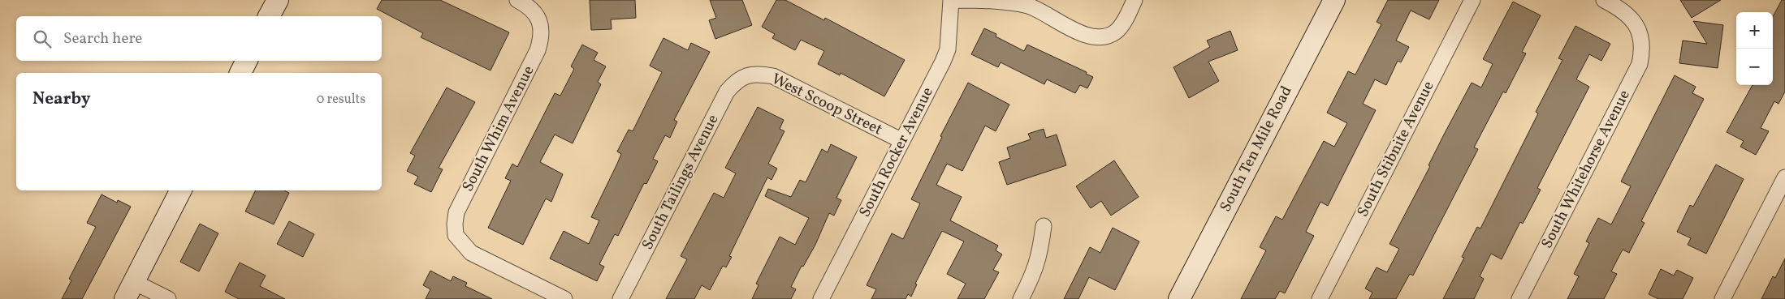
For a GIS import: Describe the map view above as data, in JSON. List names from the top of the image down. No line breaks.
{"streets":{"street":["West Scoop Street","South Whim Avenue","South Ten Mile Road","South Stibnite Avenue","South Rocker Avenue","South Whitehorse Avenue","South Tailings Avenue"]},"crossings":[["West Scoop Street","South Rocker Avenue"],["West Scoop Street","South Tailings Avenue"]],"page":{"map_buttons":["+","−"],"search":"Search here","heading":["Nearby","0 results"]}}
